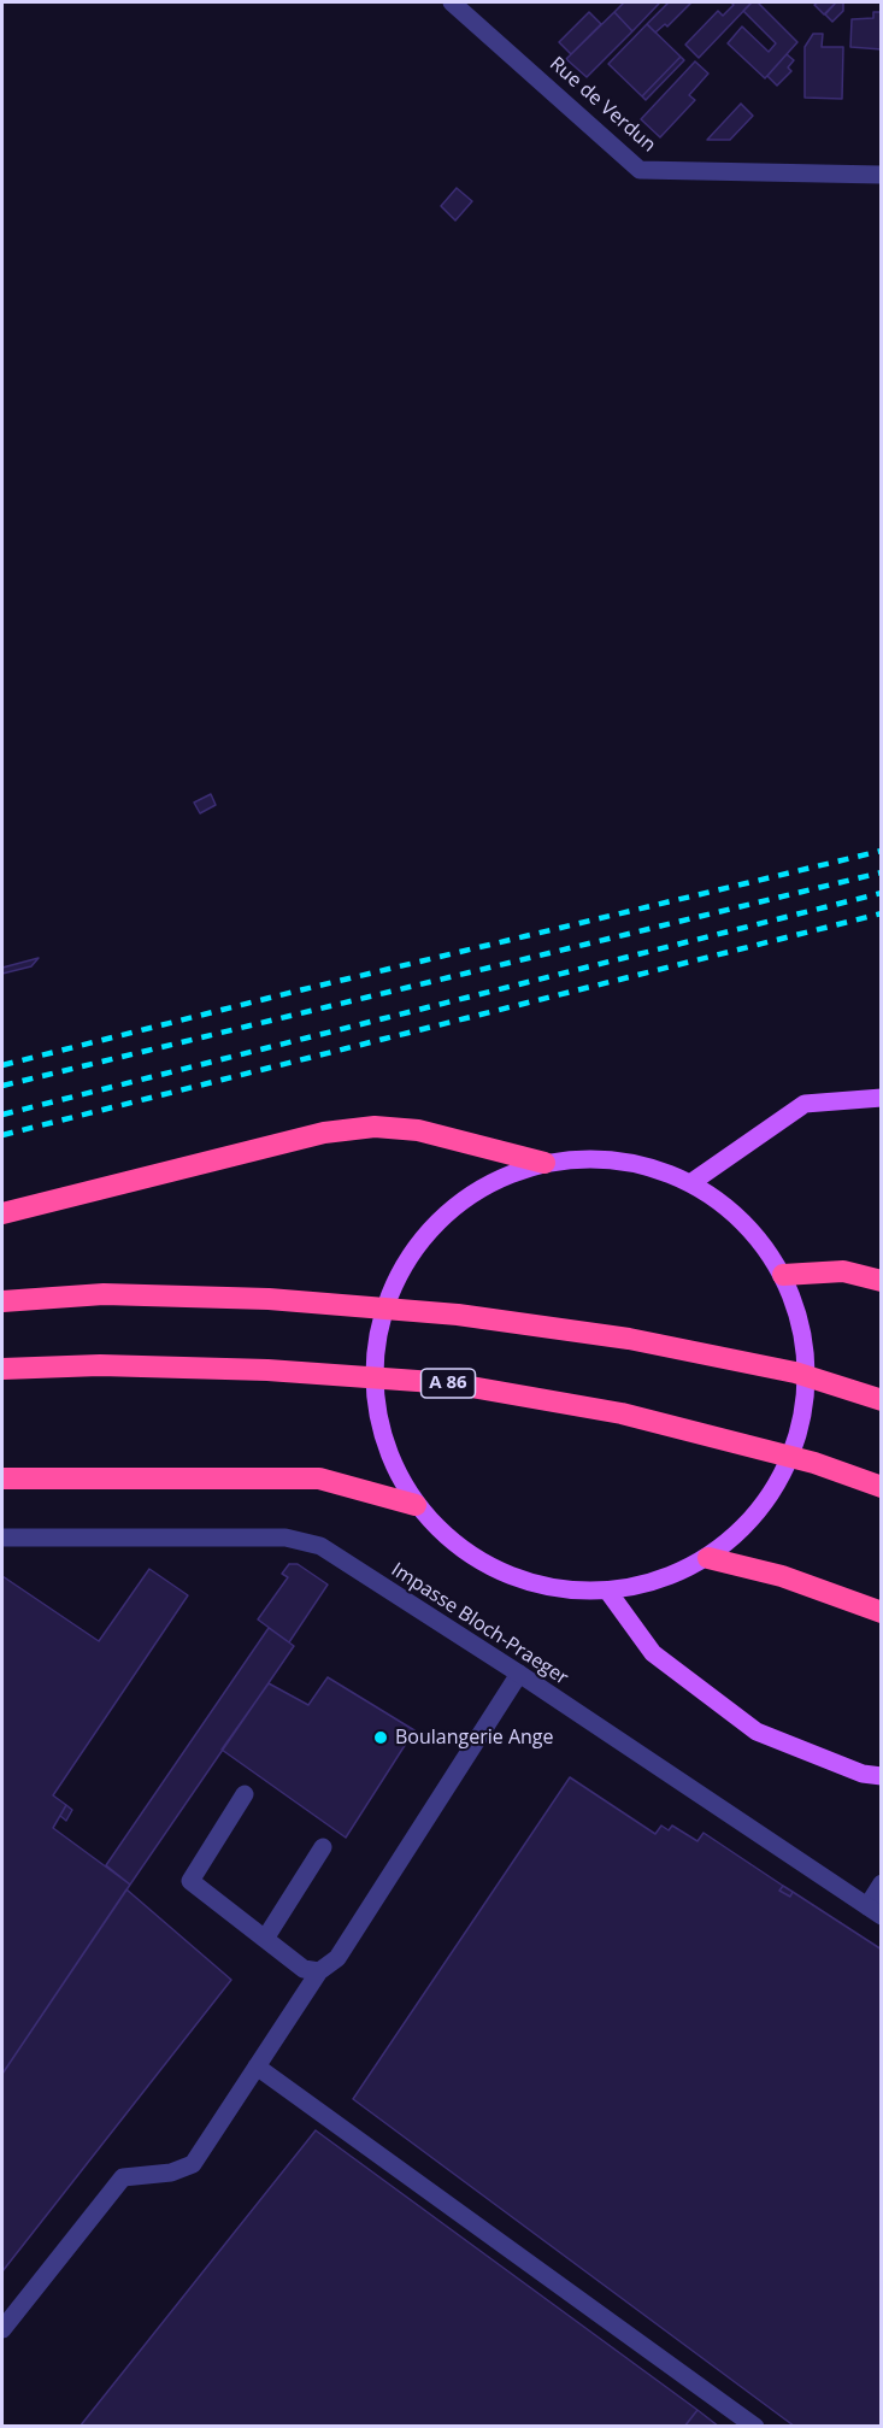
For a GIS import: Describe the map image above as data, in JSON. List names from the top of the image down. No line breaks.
{"streets":{"highway":["A 86"],"street":["Rue de Verdun","Impasse Bloch-Praeger"]},"places":["Boulangerie Ange"]}
